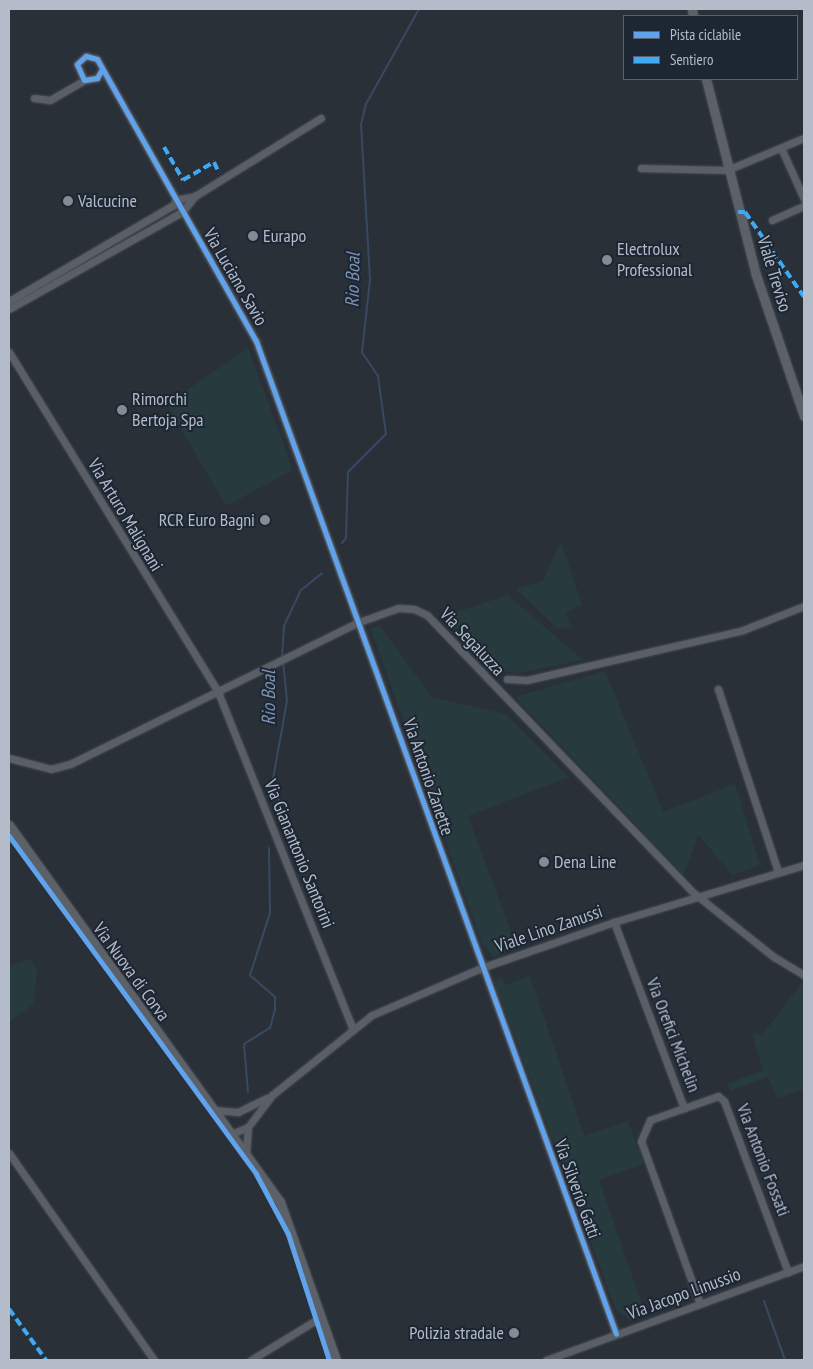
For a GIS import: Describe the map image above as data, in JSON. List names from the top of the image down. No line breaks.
{"streets":{"main road":["Viale Treviso","Via Nuova di Corva"],"street":["Via Luciano Savio","Via Arturo Malignani","Via Segaluzza","Via Antonio Zanette","Via Gianantonio Santorini","Viale Lino Zanussi","Via Orefici Michelin","Via Antonio Fossati","Via Silverio Gatti","Via Jacopo Linussio"]},"crossings":[["Via Luciano Savio","Via Segaluzza"],["Via Luciano Savio","Via Antonio Zanette"],["Via Arturo Malignani","Via Segaluzza"],["Via Arturo Malignani","Via Gianantonio Santorini"],["Via Segaluzza","Via Antonio Zanette"],["Via Segaluzza","Via Gianantonio Santorini"],["Via Segaluzza","Viale Lino Zanussi"],["Via Antonio Zanette","Viale Lino Zanussi"],["Via Antonio Zanette","Via Silverio Gatti"],["Via Gianantonio Santorini","Viale Lino Zanussi"],["Viale Lino Zanussi","Via Nuova di Corva"],["Viale Lino Zanussi","Via Orefici Michelin"],["Viale Lino Zanussi","Via Silverio Gatti"],["Via Orefici Michelin","Via Antonio Fossati"],["Via Orefici Michelin","Via Jacopo Linussio"],["Via Antonio Fossati","Via Jacopo Linussio"],["Via Silverio Gatti","Via Jacopo Linussio"]],"water":["Rio Boal"],"places":["Valcucine","Eurapo","Electrolux Professional","Rimorchi Bertoja Spa","RCR Euro Bagni","Dena Line","Polizia stradale"],"legend":["Pista ciclabile","Sentiero"]}
